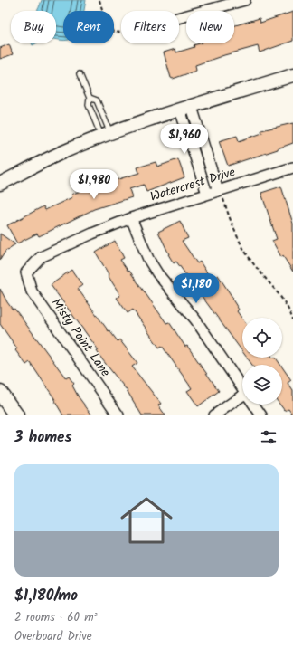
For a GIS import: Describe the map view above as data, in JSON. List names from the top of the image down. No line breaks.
{"streets":{"street":["Watercrest Drive","Misty Point Lane"]},"crossings":[["Watercrest Drive","Misty Point Lane"]],"page":{"chip":["Buy","Rent","Filters","New"],"price":["$1,960","$1,980","$1,180"],"heading":"3 homes","list":[{"name":"$1,180/mo","note":"2 rooms · 60 m² · Overboard Drive"}]}}
